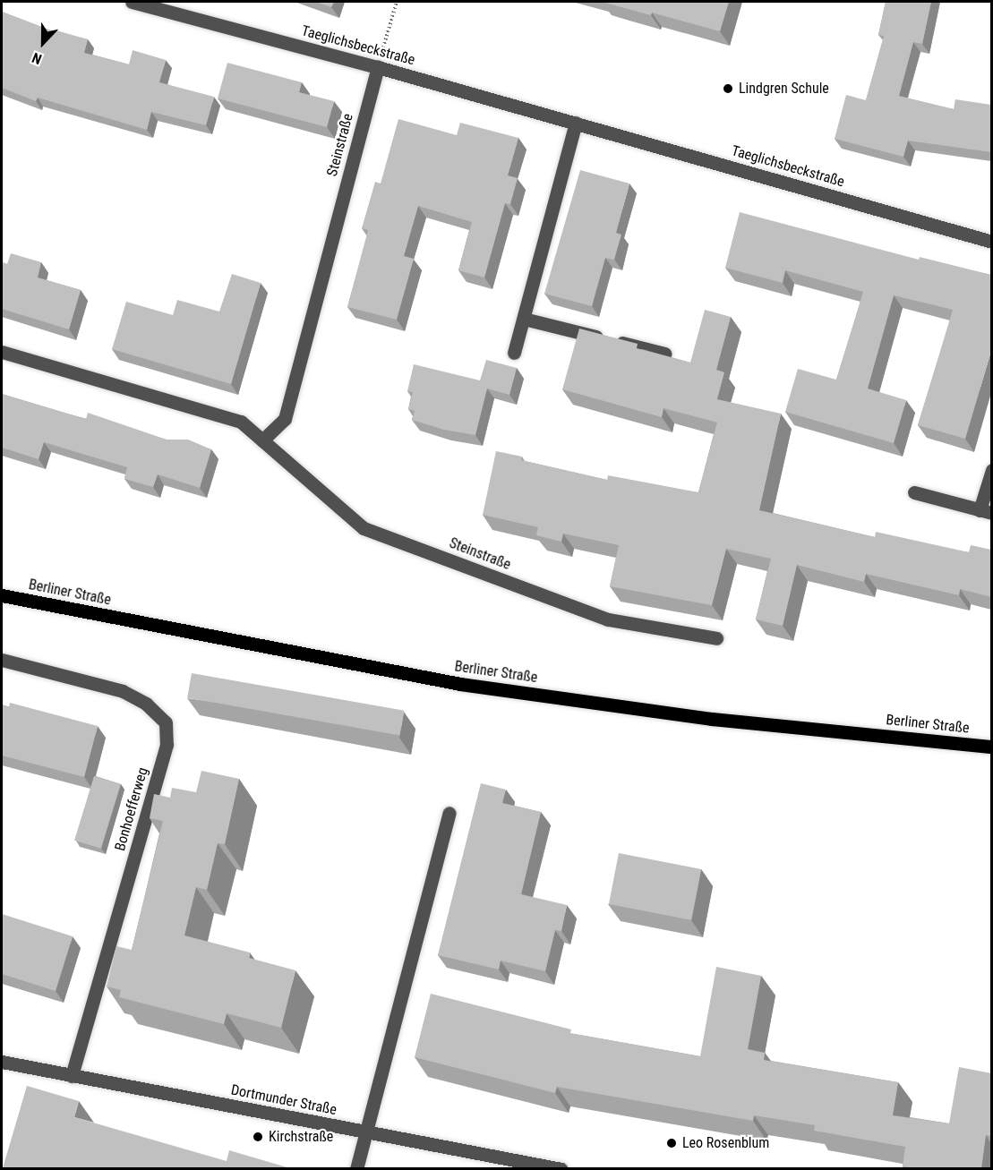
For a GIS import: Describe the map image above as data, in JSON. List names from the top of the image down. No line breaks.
{"streets":{"main road":["Berliner Straße"],"street":["Taeglichsbeckstraße","Steinstraße","Bonhoefferweg","Dortmunder Straße"]},"crossings":[["Taeglichsbeckstraße","Steinstraße"],["Bonhoefferweg","Dortmunder Straße"]],"places":["Lindgren Schule","Kirchstraße","Leo Rosenblum"],"north":"bottom"}
